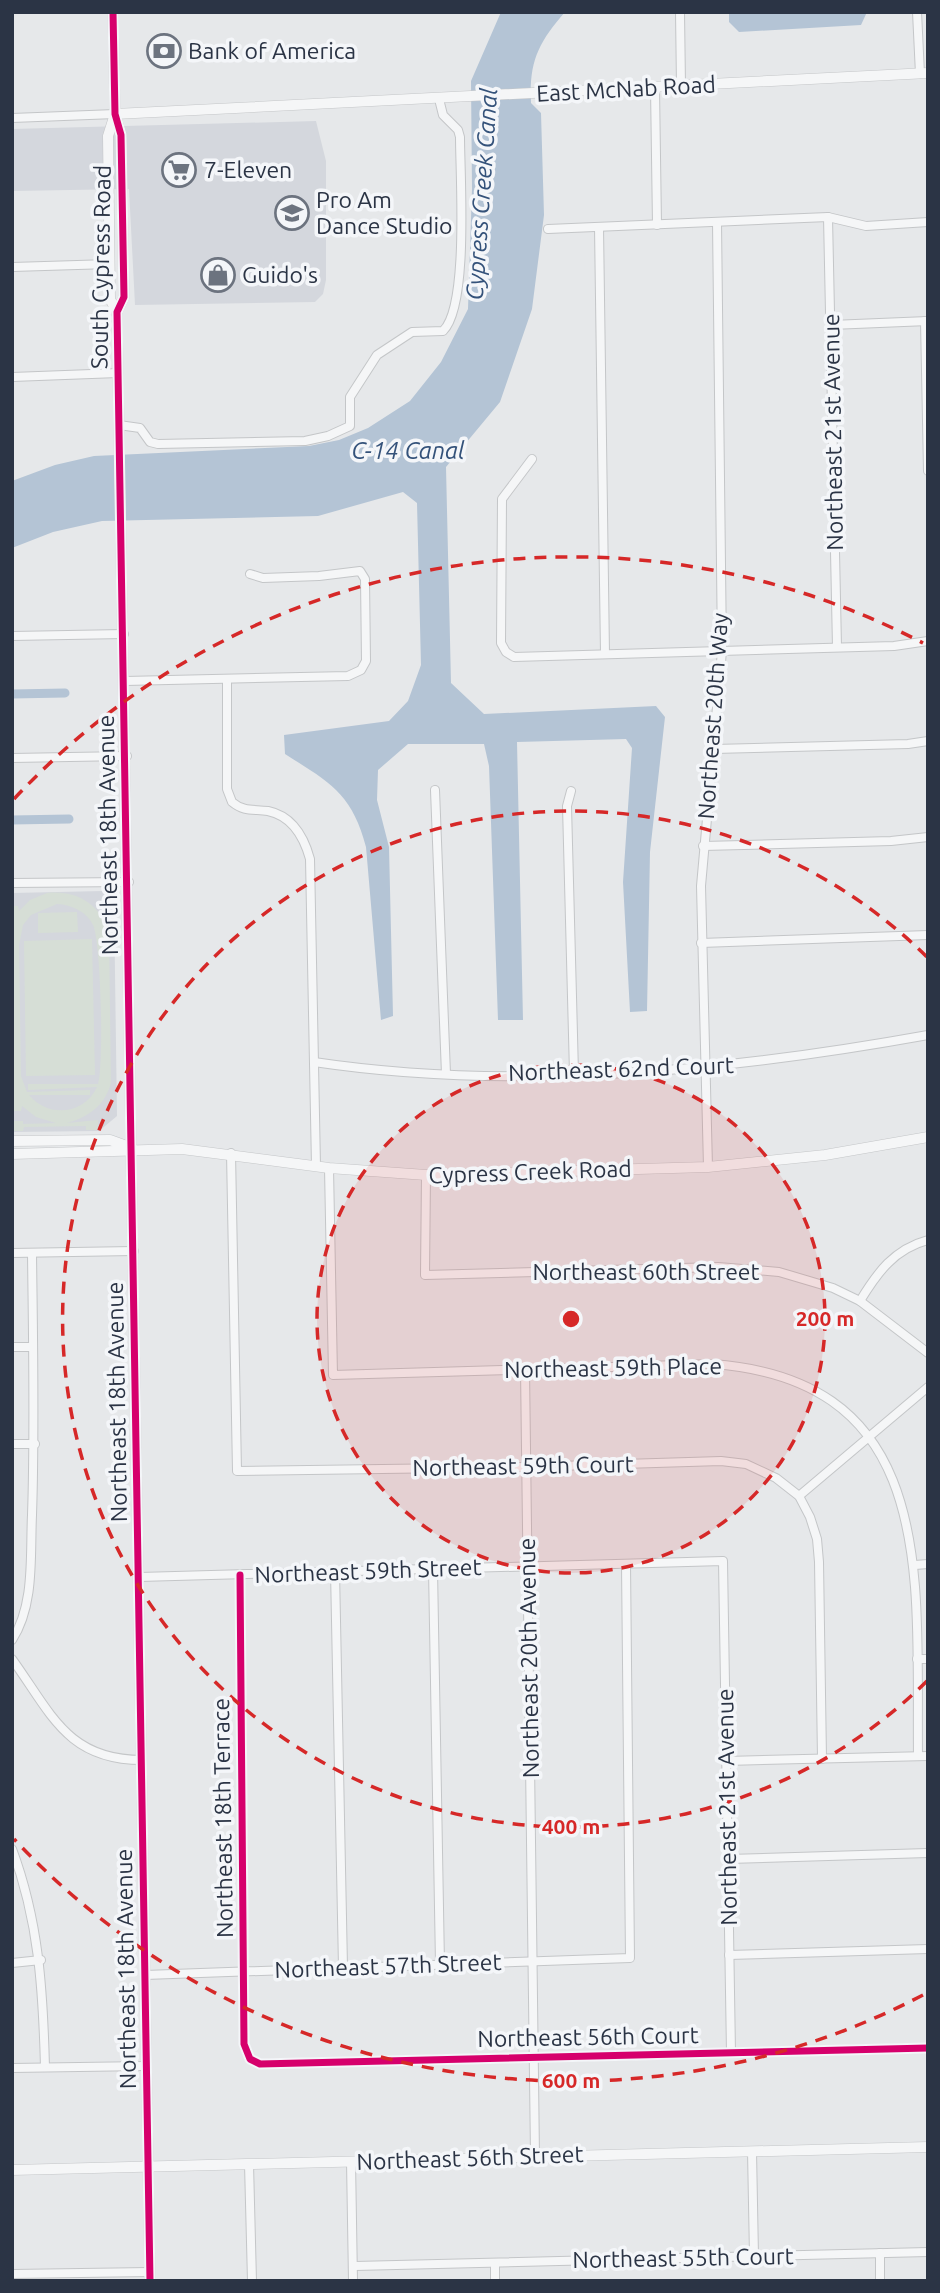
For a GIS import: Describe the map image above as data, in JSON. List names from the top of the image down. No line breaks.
{"streets":{"street":["East McNab Road","South Cypress Road","Northeast 21st Avenue","Northeast 20th Way","Northeast 18th Avenue","Northeast 62nd Court","Cypress Creek Road","Northeast 60th Street","Northeast 59th Place","Northeast 59th Court","Northeast 59th Street","Northeast 20th Avenue","Northeast 18th Terrace","Northeast 57th Street","Northeast 56th Court","Northeast 56th Street","Northeast 55th Court"]},"crossings":[["East McNab Road","South Cypress Road"],["South Cypress Road","Northeast 18th Avenue"],["Northeast 21st Avenue","Northeast 59th Street"],["Northeast 21st Avenue","Northeast 56th Court"],["Northeast 20th Way","Northeast 62nd Court"],["Northeast 20th Way","Cypress Creek Road"],["Northeast 18th Avenue","Cypress Creek Road"],["Northeast 18th Avenue","Northeast 59th Street"],["Northeast 18th Avenue","Northeast 57th Street"],["Northeast 18th Avenue","Northeast 56th Street"],["Cypress Creek Road","Northeast 60th Street"],["Cypress Creek Road","Northeast 59th Place"],["Cypress Creek Road","Northeast 59th Court"],["Northeast 59th Place","Northeast 20th Avenue"],["Northeast 59th Court","Northeast 20th Avenue"],["Northeast 59th Street","Northeast 20th Avenue"],["Northeast 59th Street","Northeast 18th Terrace"],["Northeast 59th Street","Northeast 57th Street"],["Northeast 20th Avenue","Northeast 57th Street"],["Northeast 20th Avenue","Northeast 56th Court"],["Northeast 20th Avenue","Northeast 56th Street"],["Northeast 18th Terrace","Northeast 57th Street"],["Northeast 18th Terrace","Northeast 56th Court"]],"water":["Cypress Creek Canal","C-14 Canal"],"places":{"bank":["Bank of America"],"supermarket":["7-Eleven"],"school or university":["Pro Am Dance Studio"],"shop":["Guido's"]},"rings":["200 m","400 m","600 m"]}
